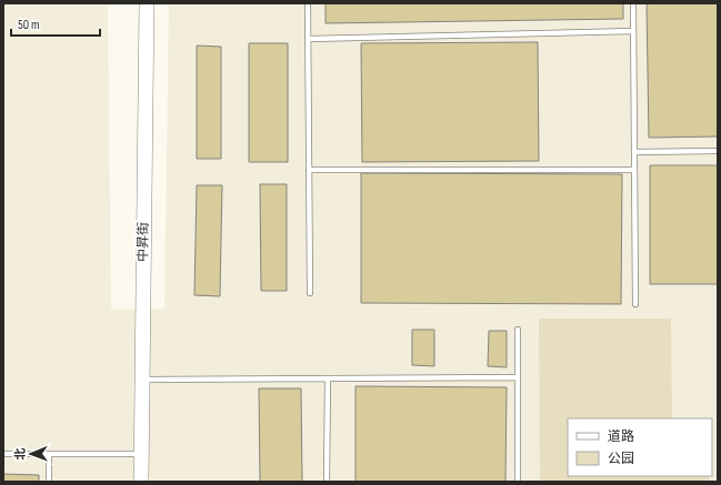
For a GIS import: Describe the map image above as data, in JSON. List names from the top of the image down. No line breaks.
{"streets":{"main road":["中昇街"]},"legend":["道路","公园"],"scale_bar":"50 m","north":"left"}
